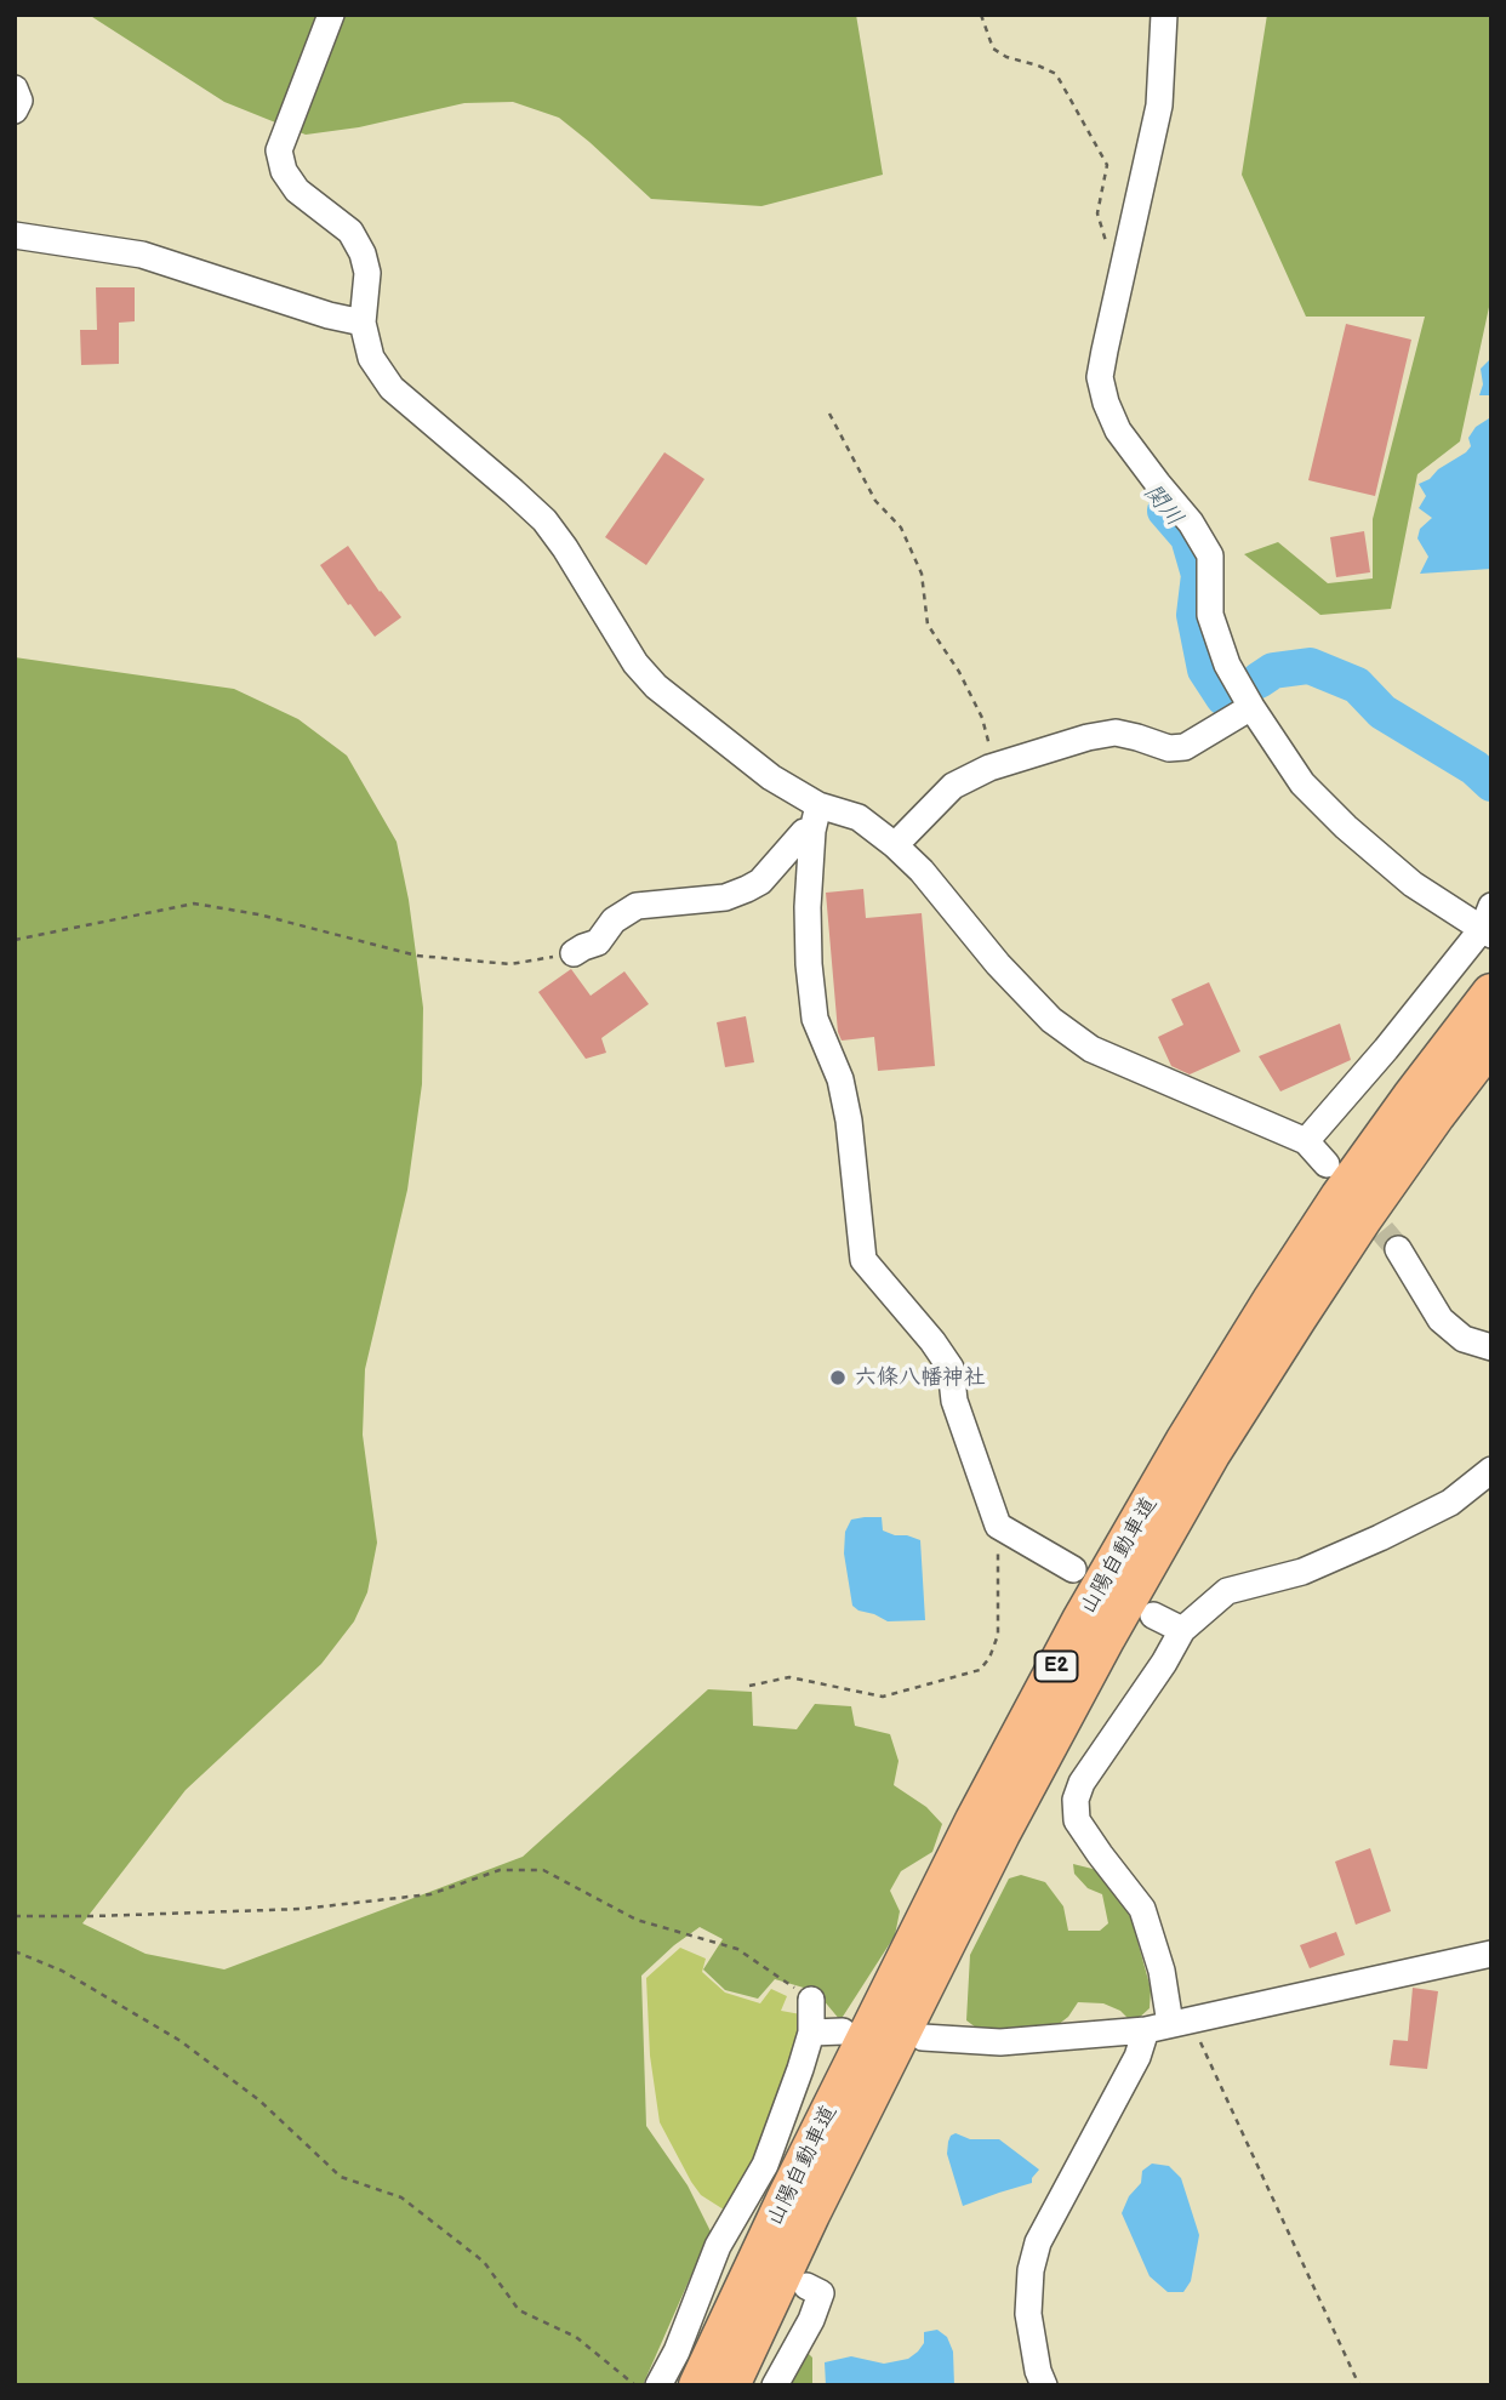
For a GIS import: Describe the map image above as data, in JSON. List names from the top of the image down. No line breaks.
{"streets":{"highway":["山陽自動車道","E2"]},"water":["関川"],"places":["六條八幡神社"]}
